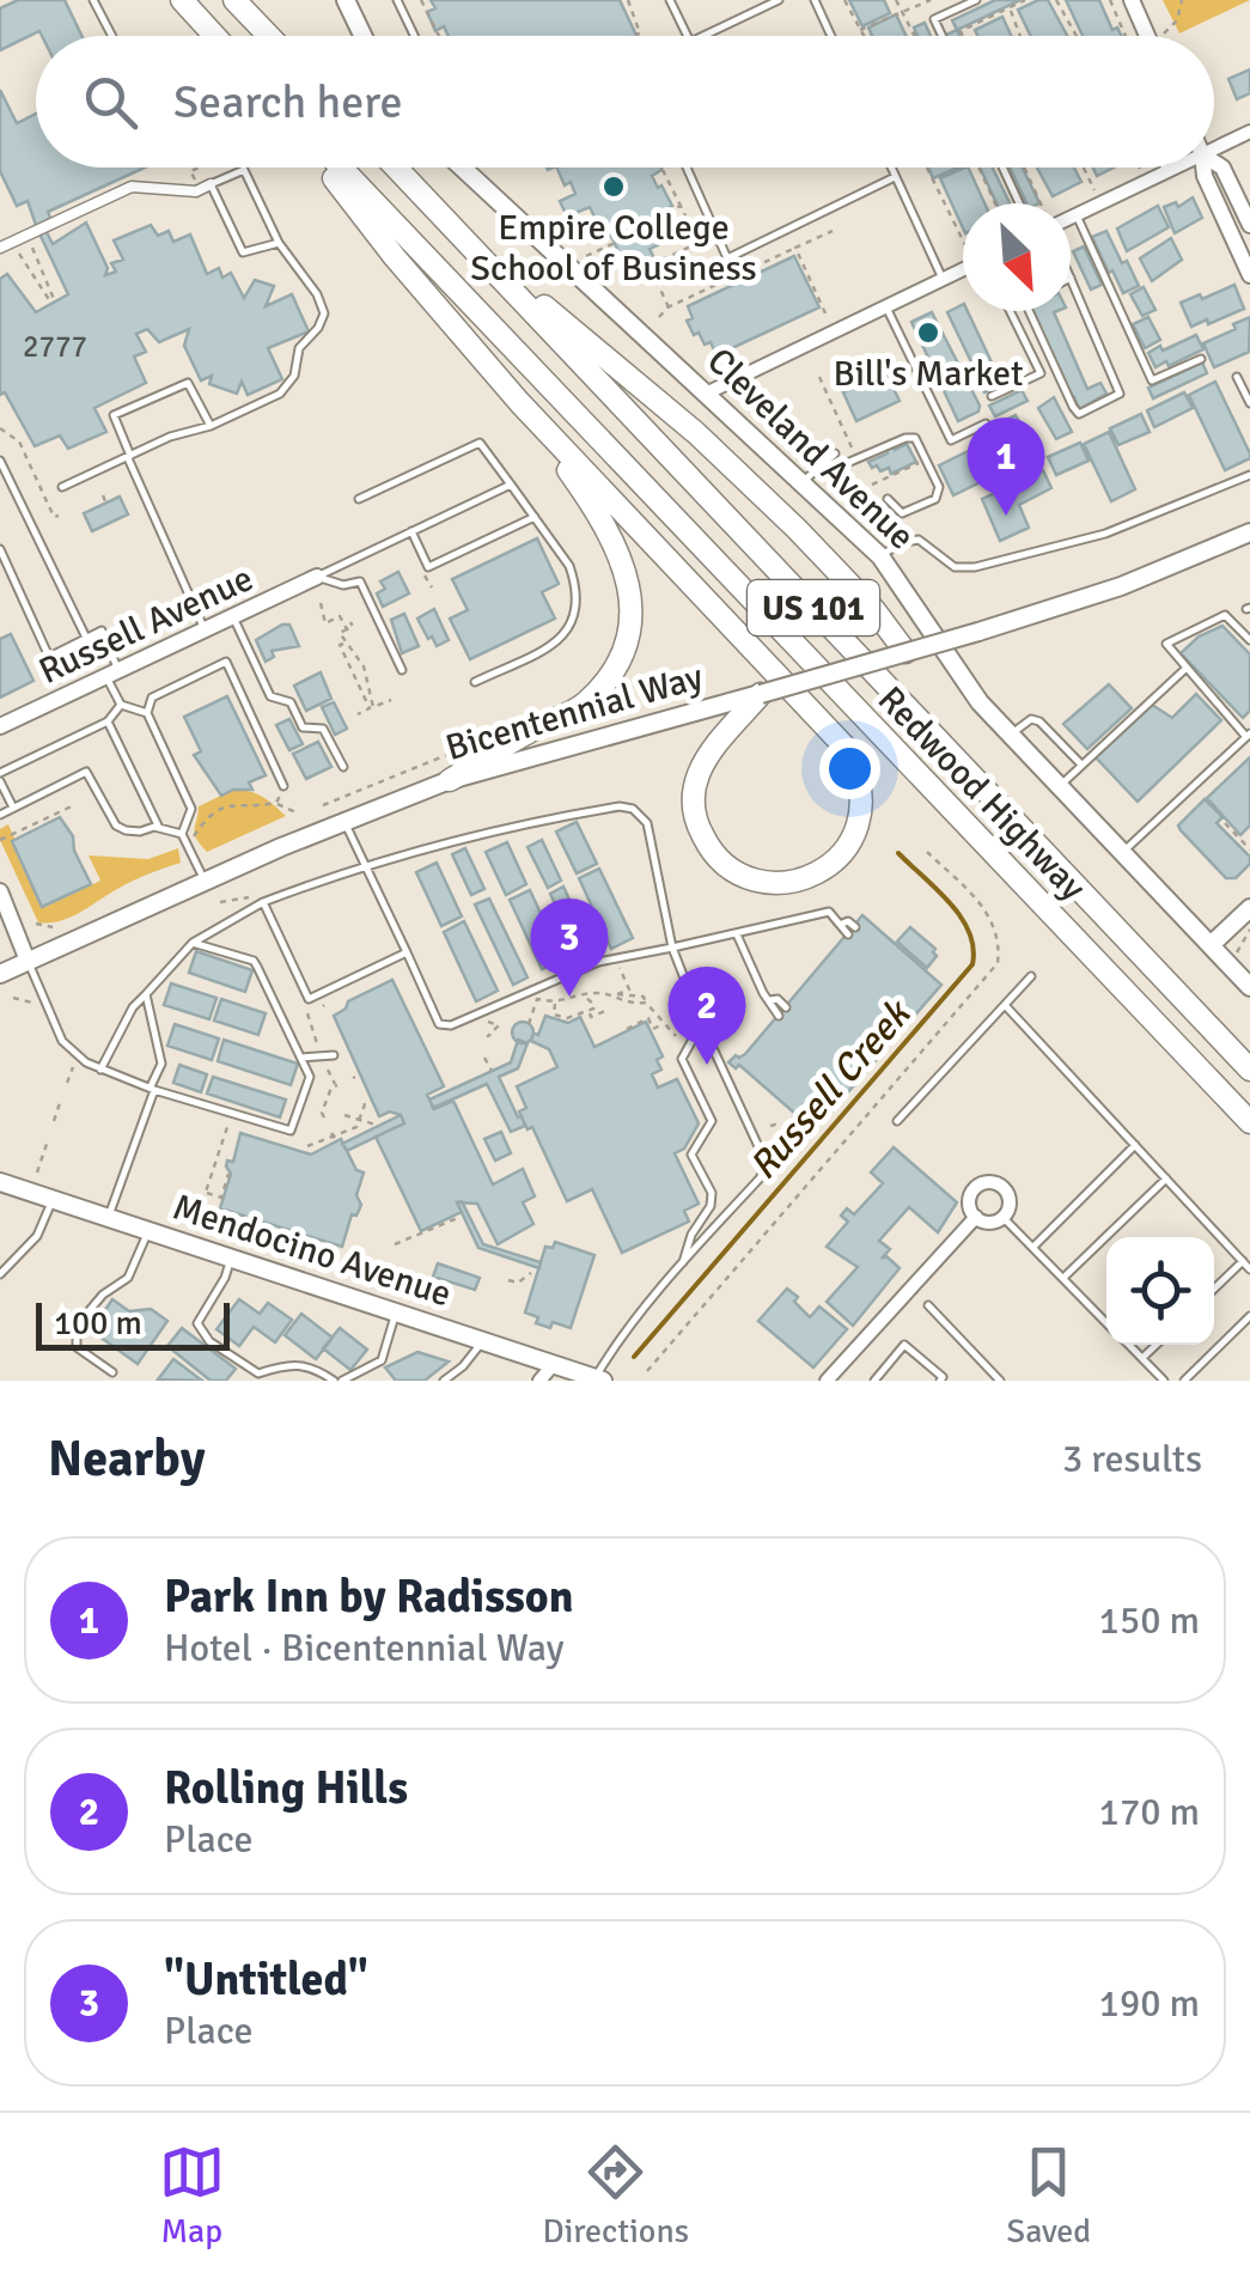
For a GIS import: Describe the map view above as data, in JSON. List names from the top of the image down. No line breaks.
{"streets":{"highway":["US 101","Redwood Highway"],"main road":["Cleveland Avenue","Bicentennial Way","Mendocino Avenue"],"street":["Russell Avenue"]},"water":["Russell Creek"],"places":["Empire College School of Business","Bill's Market"],"house_numbers":["2777"],"scale_bar":"100 m","north":"bottom right","page":{"search":"Search here","pins":["1","3","2"],"scale":"100 m","heading":["Nearby","3 results"],"list":[{"mark":"1","name":"Park Inn by Radisson","note":"Hotel · Bicentennial Way","value":"150 m"},{"mark":"2","name":"Rolling Hills","note":"Place","value":"170 m"},{"mark":"3","name":"\"Untitled\"","note":"Place","value":"190 m"}],"nav":["Map","Directions","Saved"]}}
